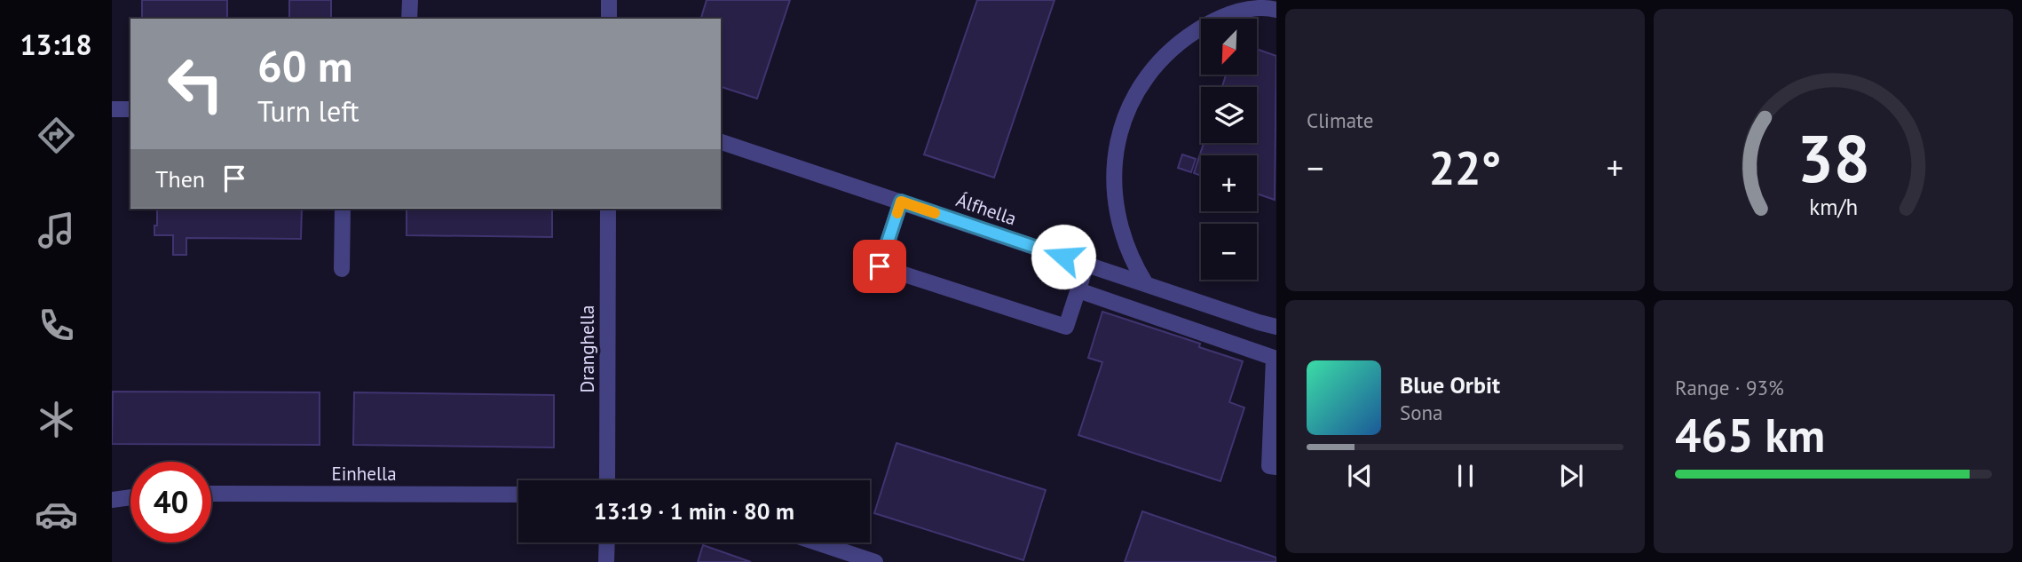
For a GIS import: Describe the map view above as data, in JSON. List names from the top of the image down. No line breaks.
{"streets":{"street":["Álfhella","Dranghella","Einhella"]},"north":"bottom left","page":{"tabs":"13:18","tile":["Climate",["Range · 93%","465 km"]],"map_buttons":["+","−"],"turn":["60 m","Turn left"],"heat":["−","22°","+"],"then":"Then","song":["Blue Orbit","Sona"],"limit":"40","trip":"13:19 · 1 min · 80 m","gauge":["38","km/h"]}}
